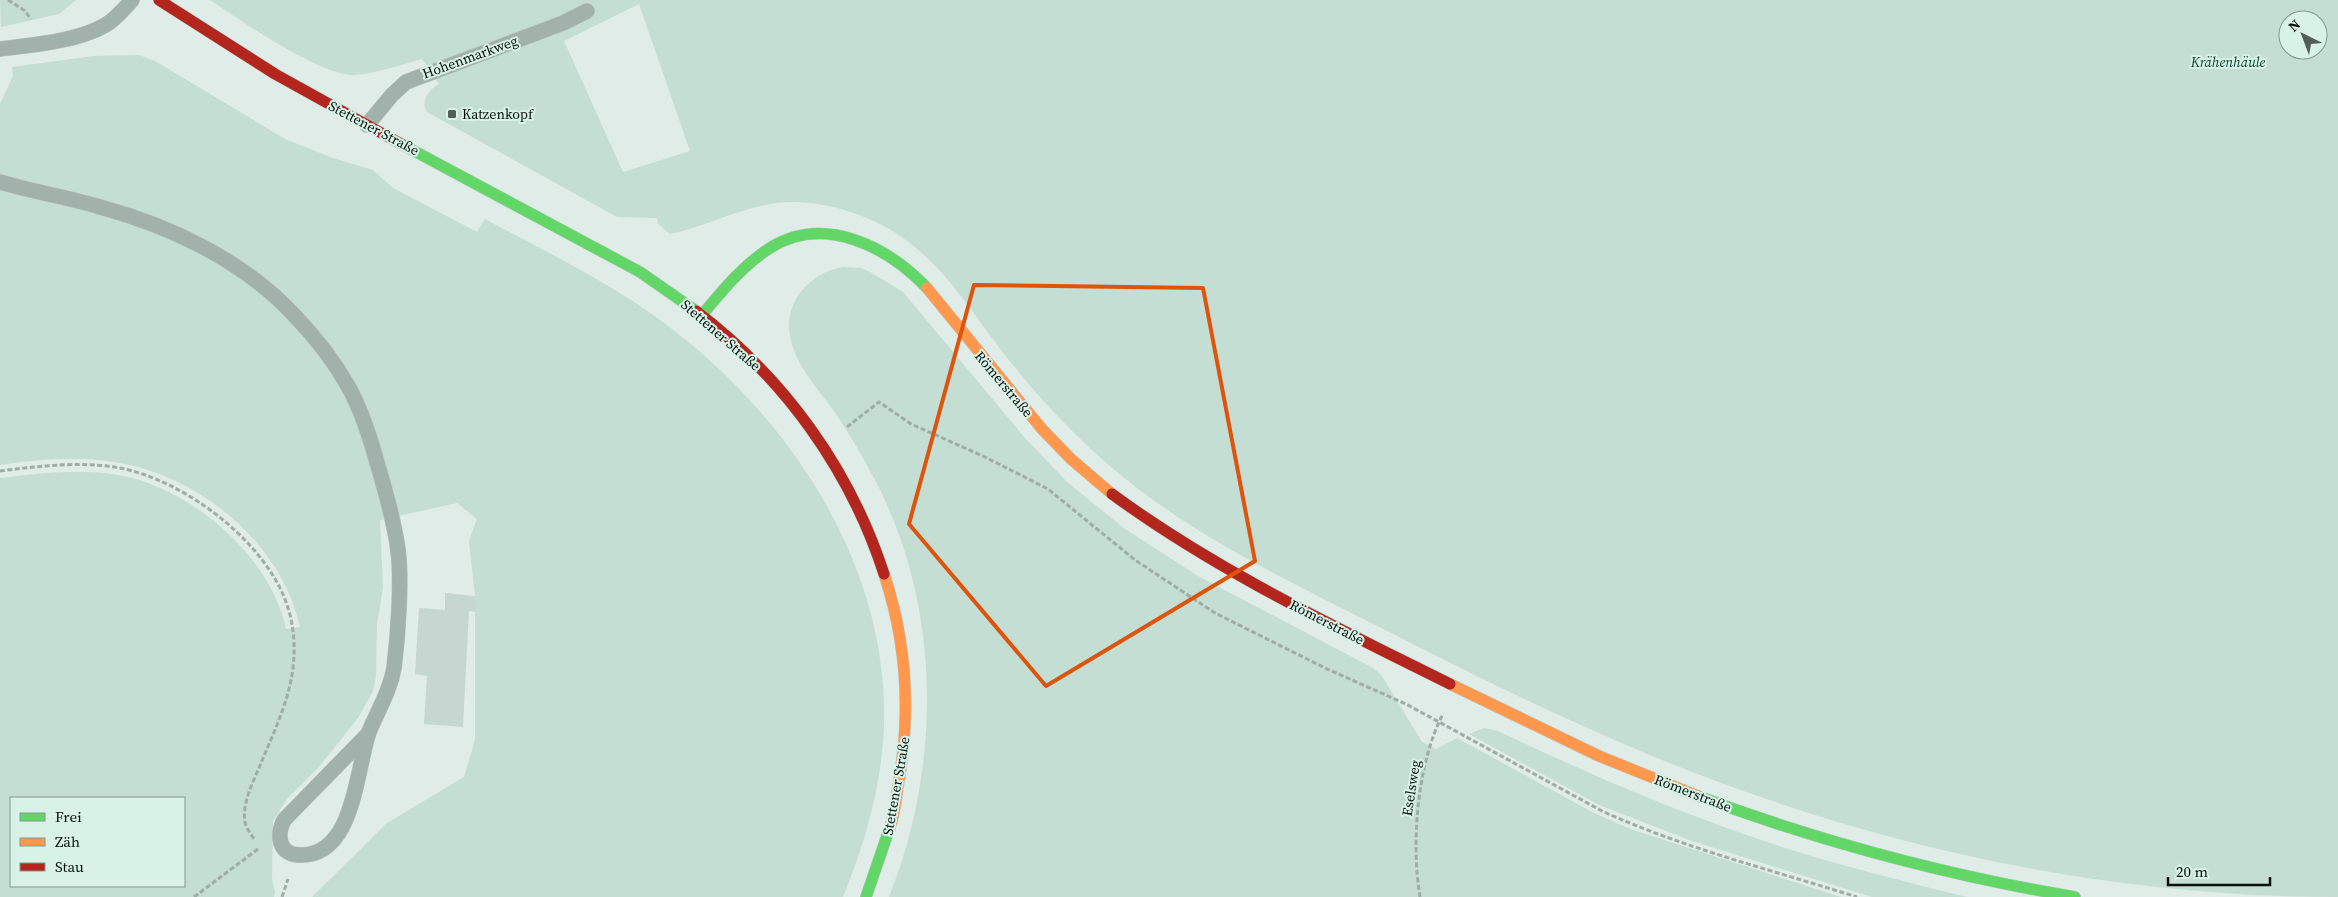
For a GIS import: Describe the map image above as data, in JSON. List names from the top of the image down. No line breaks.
{"streets":{"street":["Stettener Straße","Römerstraße"],"lane":["Hohenmarkweg"],"path":["Eselsweg"]},"crossings":[["Hohenmarkweg","Stettener Straße"],["Stettener Straße","Römerstraße"],["Römerstraße","Eselsweg"]],"parks":["Krähenhäule"],"places":{"transit":["Katzenkopf"]},"legend":["Frei","Zäh","Stau"],"scale_bar":"20 m","north":"top left"}
